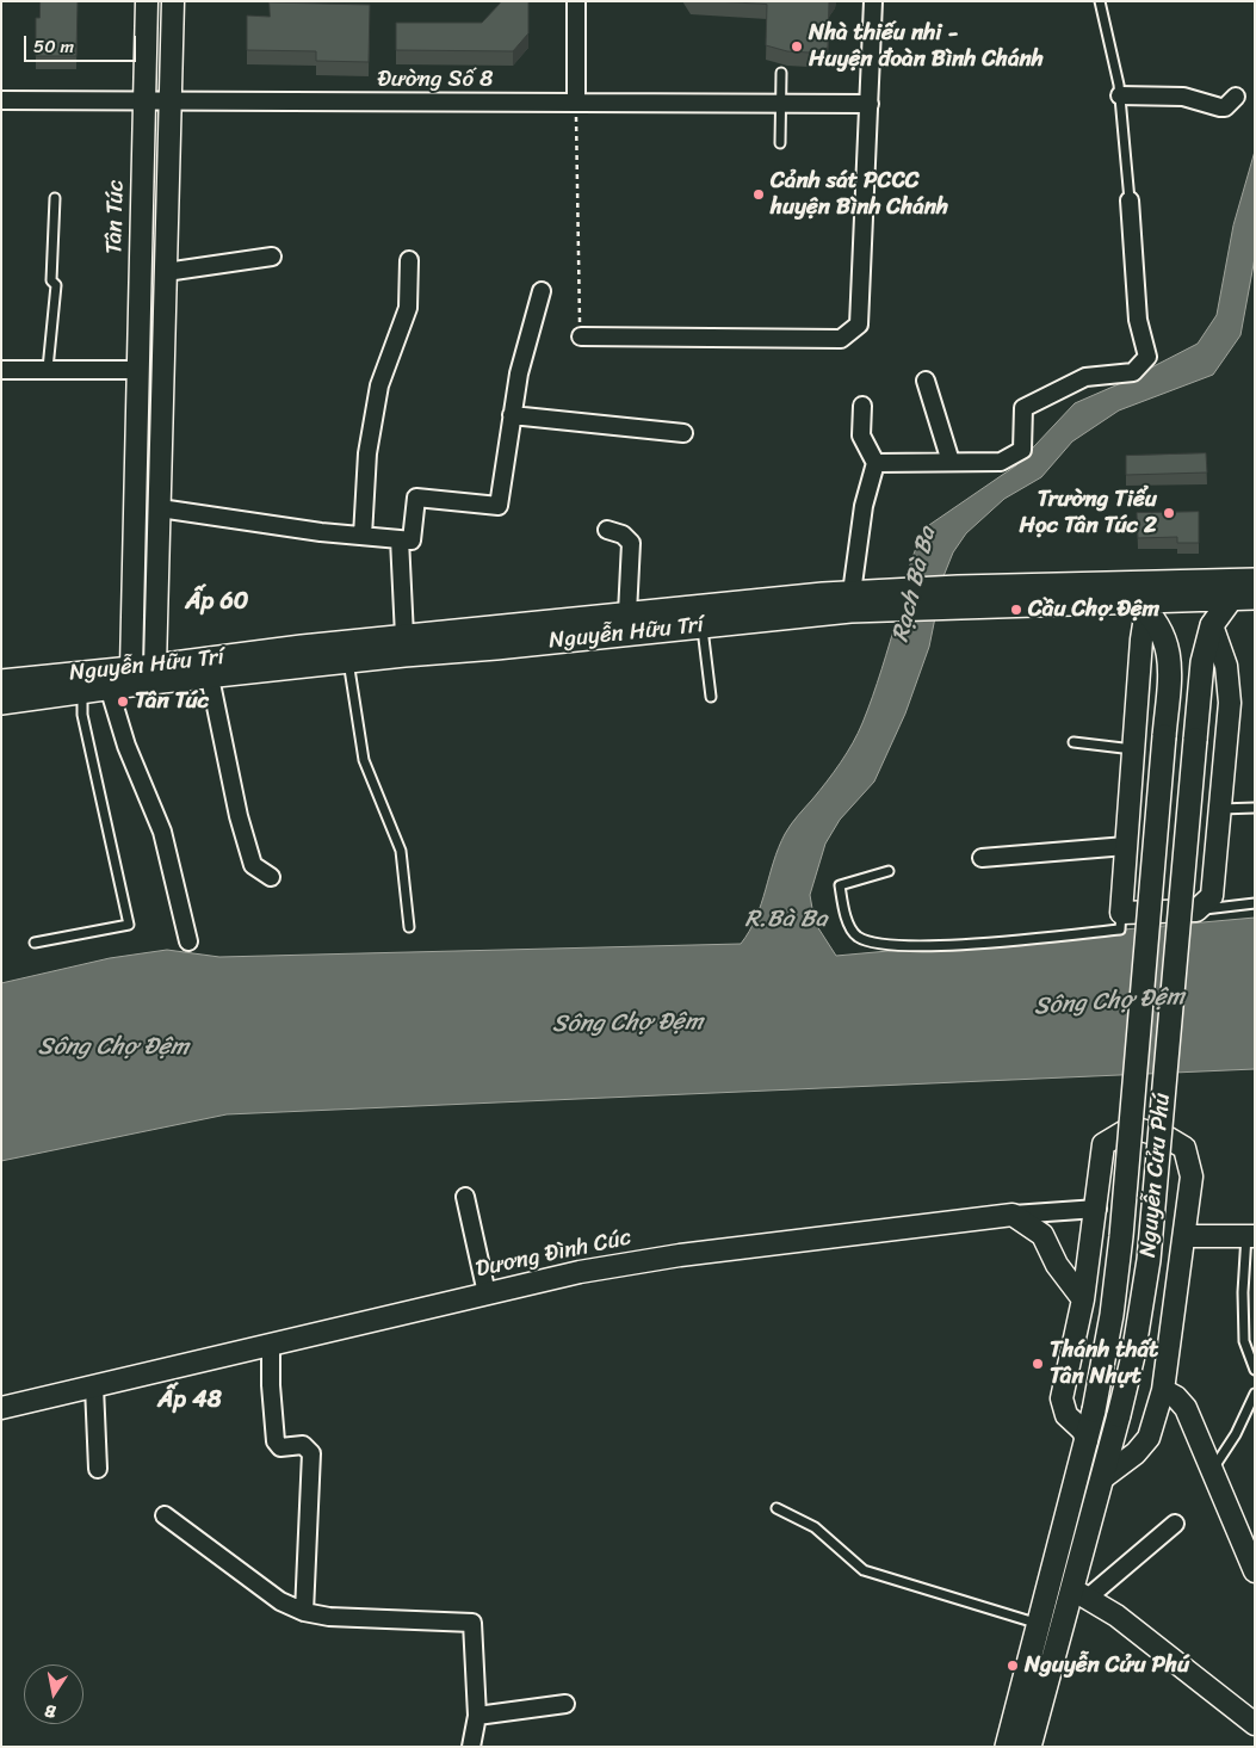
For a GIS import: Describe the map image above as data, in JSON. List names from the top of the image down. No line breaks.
{"streets":{"main road":["Nguyễn Hữu Trí","Nguyễn Cửu Phú"],"street":["Đường Số 8","Tân Túc","Dương Đình Cúc"]},"crossings":[["Đường Số 8","Tân Túc"],["Tân Túc","Nguyễn Hữu Trí"],["Nguyễn Hữu Trí","Nguyễn Cửu Phú"]],"districts":["Ấp 60","Ấp 48"],"water":["Rạch Bà Ba","R.Bà Ba","Sông Chợ Đệm"],"places":["Nhà thiếu nhi - Huyện đoàn Bình Chánh","Cảnh sát PCCC huyện Bình Chánh","Trường Tiểu Học Tân Túc 2","Cầu Chợ Đệm","Tân Túc","Thánh thất Tân Nhựt","Nguyễn Cửu Phú"],"scale_bar":"50 m","north":"bottom"}
